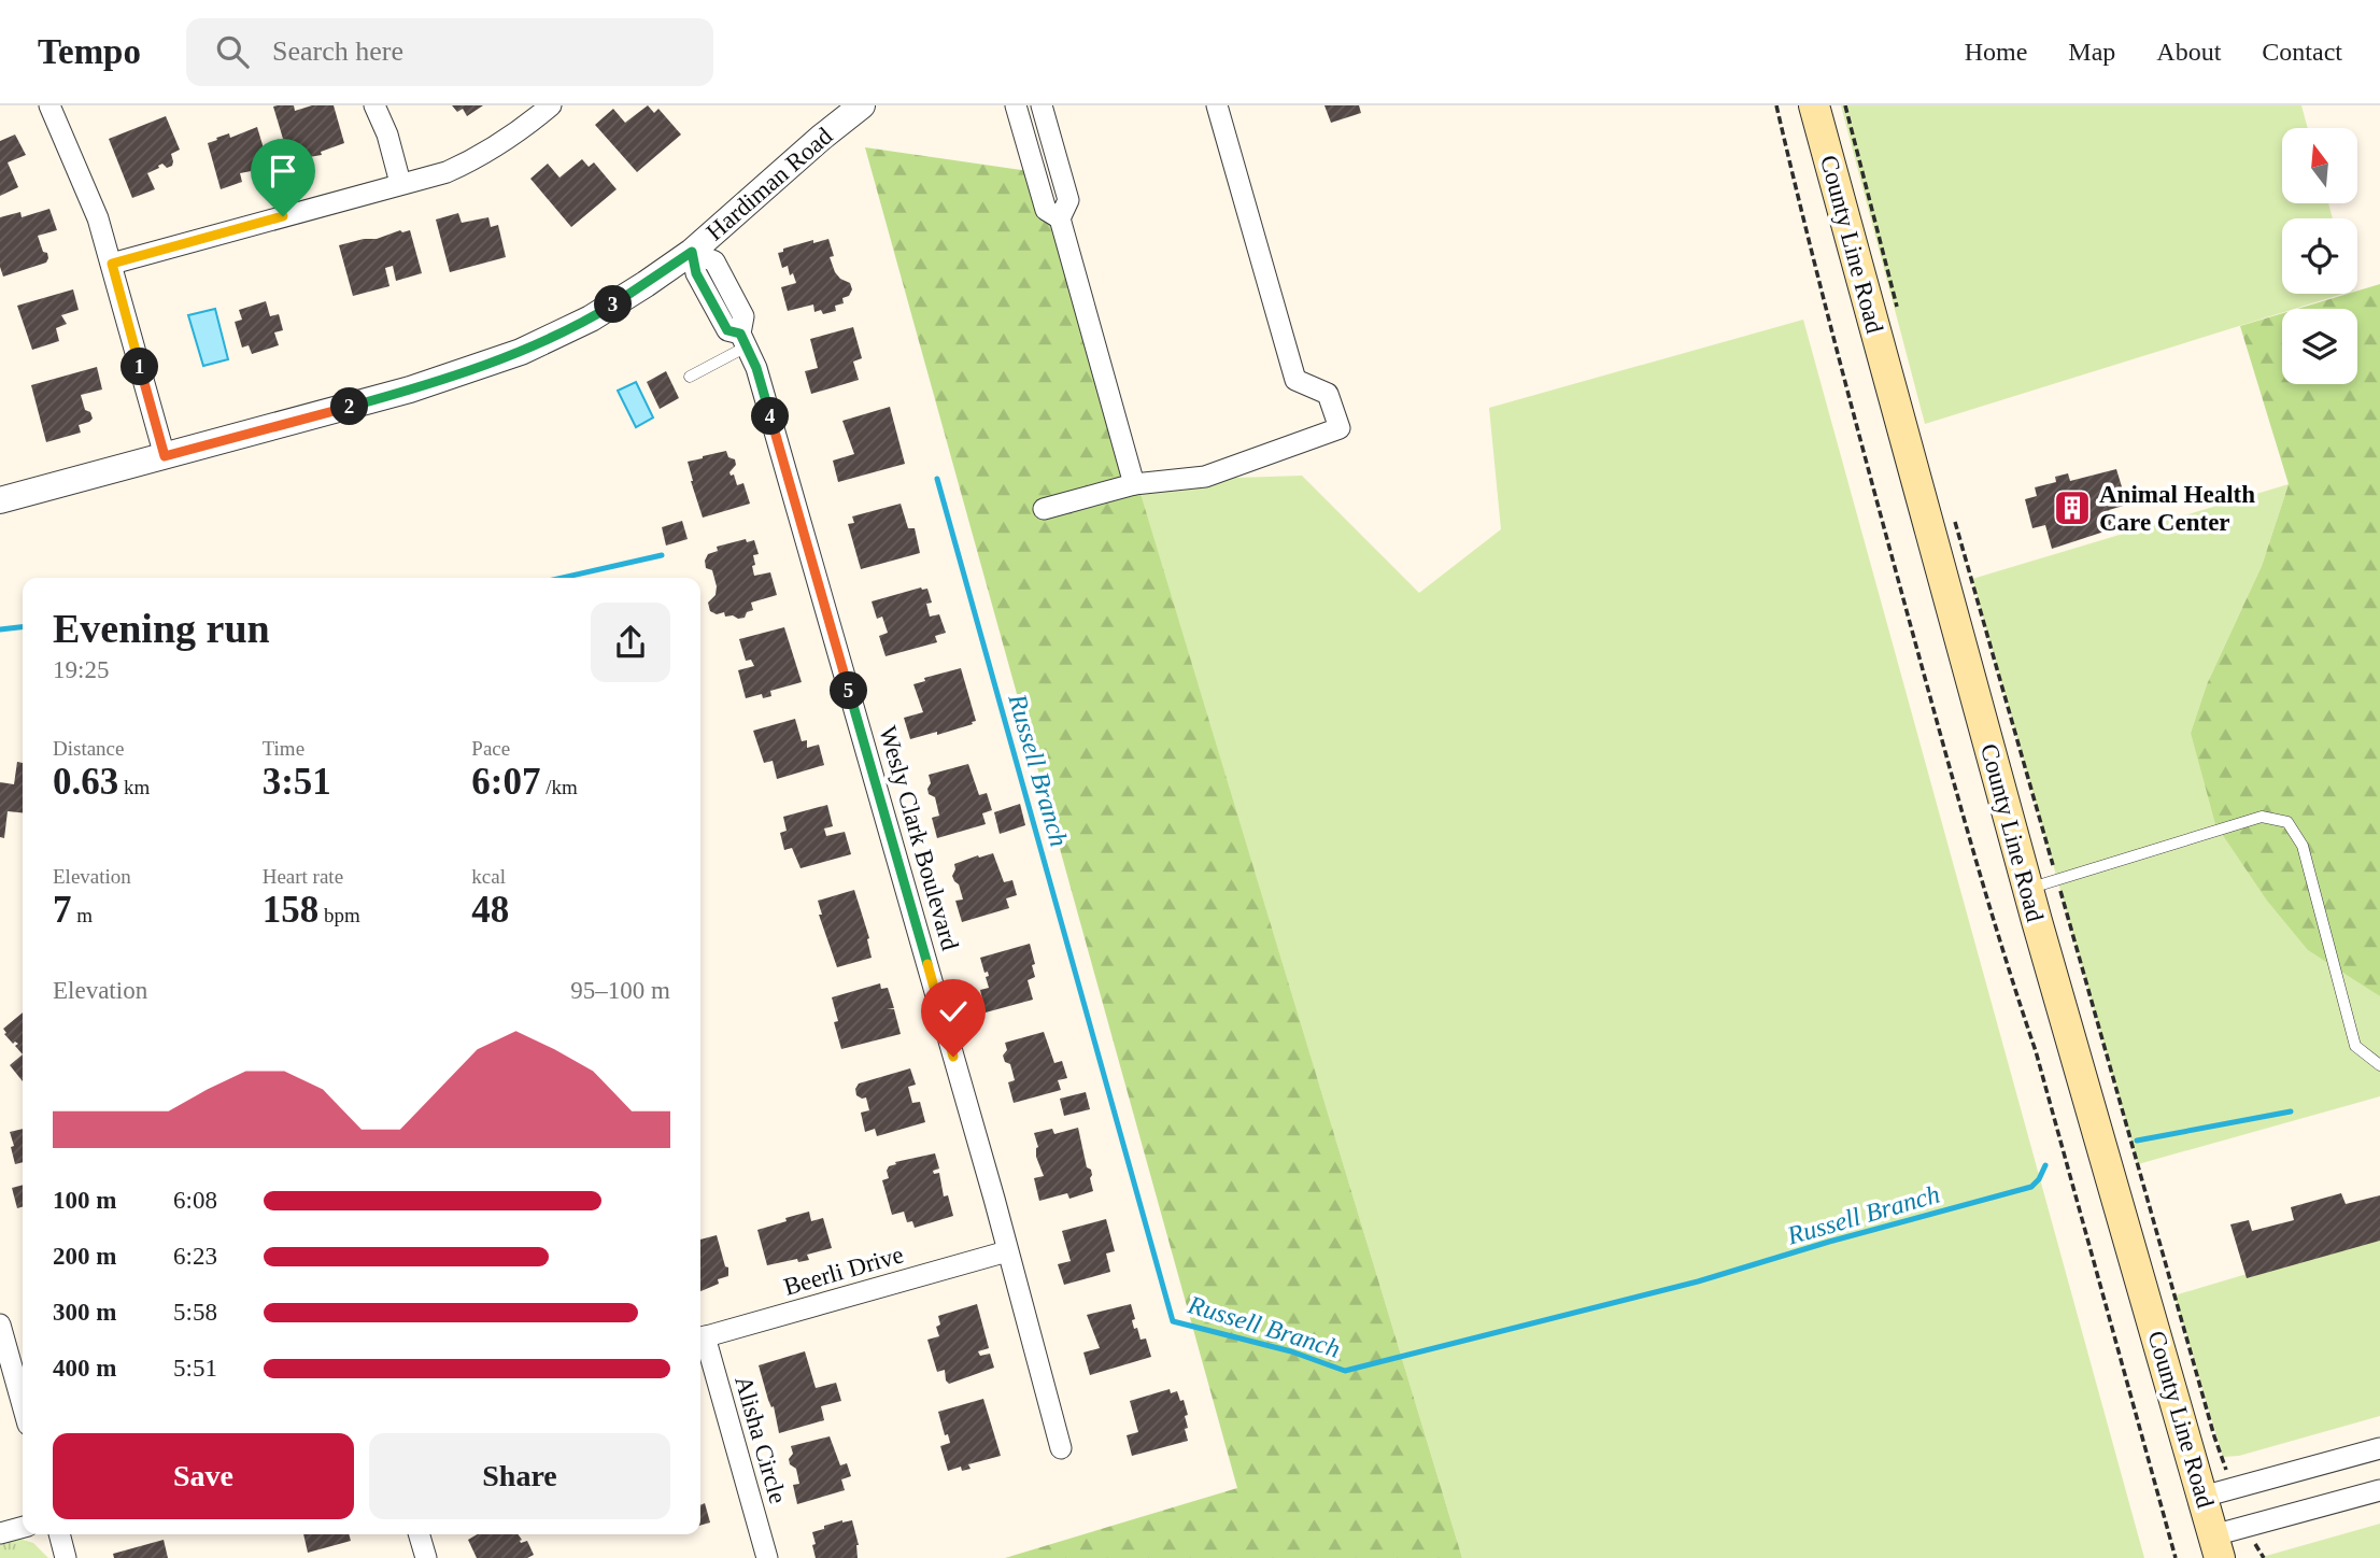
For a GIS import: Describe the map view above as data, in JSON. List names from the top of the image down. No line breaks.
{"streets":{"main road":["County Line Road"],"street":["Hardiman Road","Wesly Clark Boulevard","Beerli Drive","Alisha Circle"]},"crossings":[["Hardiman Road","Wesly Clark Boulevard"],["Wesly Clark Boulevard","Beerli Drive"]],"water":["Russell Branch"],"places":{"building":["Animal Health Care Center"]},"north":"top","page":{"header":"Tempo","search":"Search here","nav":["Home","Map","About","Contact"],"pins":["3","1","2","4","5"],"heading":["Evening run","19:25"],"stats":[["Distance","0.63 km"],["Time","3:51"],["Pace","6:07 /km"],["Elevation","7 m"],["Heart rate","158 bpm"],["kcal","48"]],"chart":["Elevation","95–100 m"],"list":[{"name":"100 m","note":"6:08"},{"name":"200 m","note":"6:23"},{"name":"300 m","note":"5:58"},{"name":"400 m","note":"5:51"}],"buttons":["Save","Share"]}}
